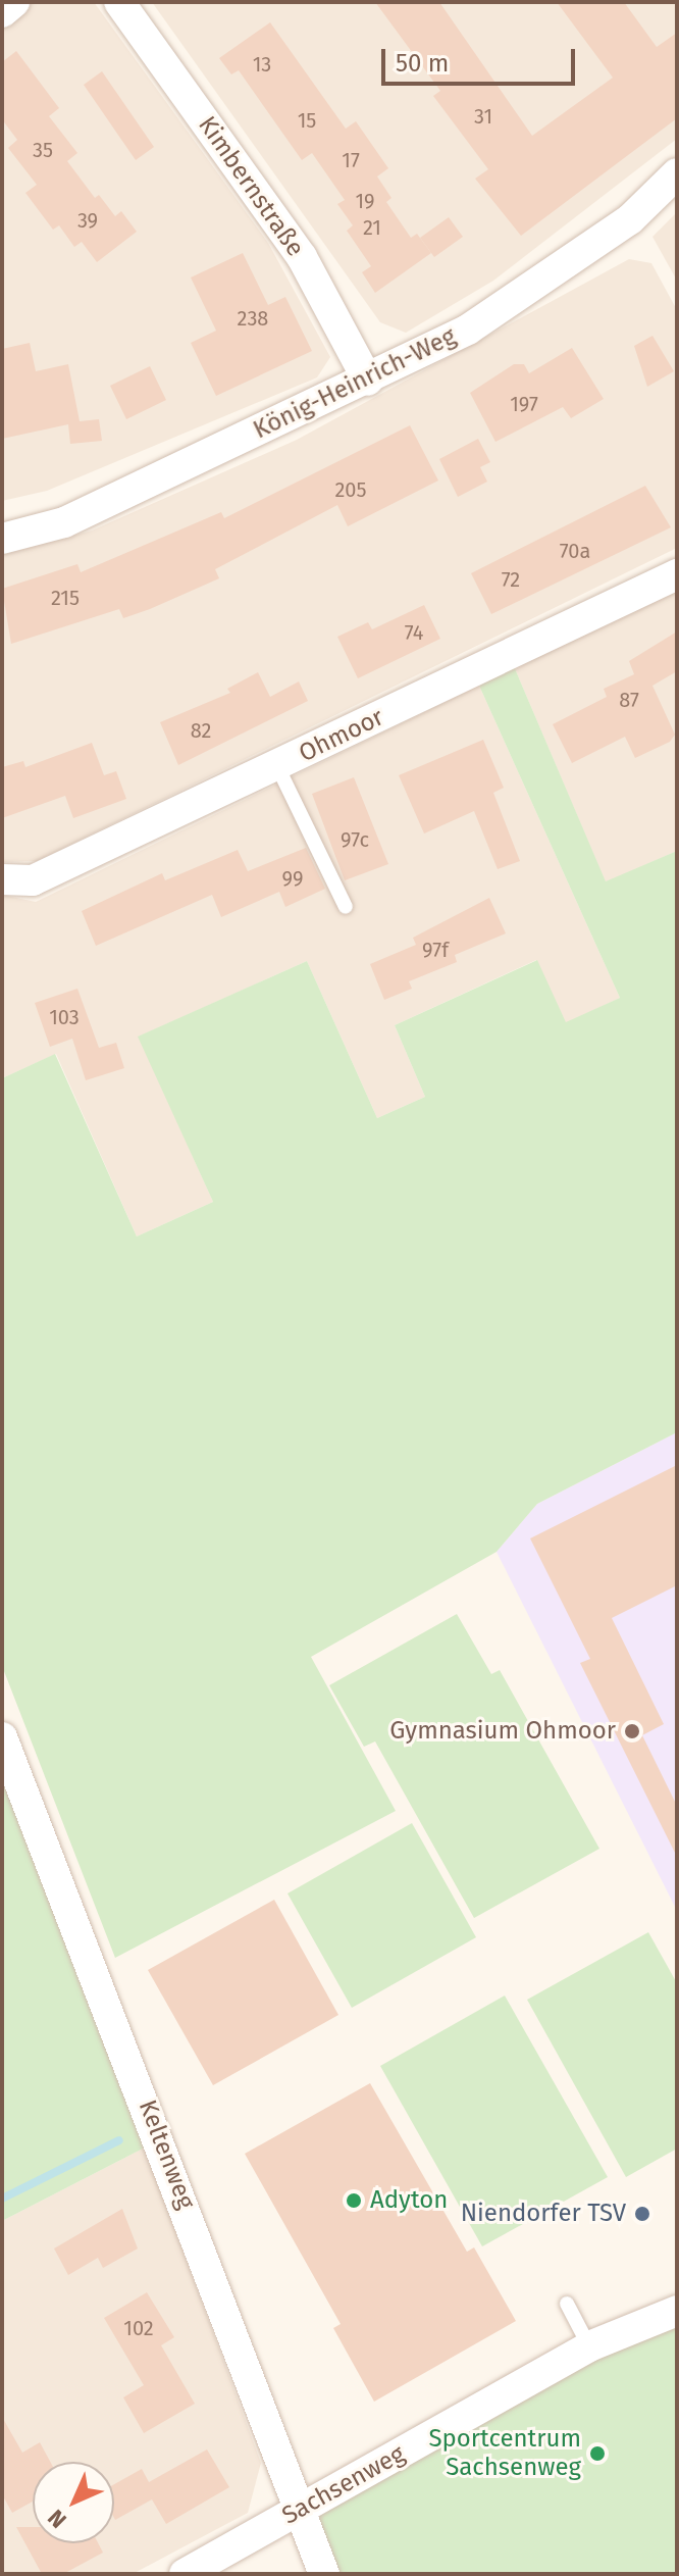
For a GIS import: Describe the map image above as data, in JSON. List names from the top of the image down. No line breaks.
{"streets":{"street":["Kimbernstraße","König-Heinrich-Weg","Ohmoor","Keltenweg","Sachsenweg"]},"crossings":[["Kimbernstraße","König-Heinrich-Weg"],["Keltenweg","Sachsenweg"]],"places":["Gymnasium Ohmoor","Adyton","Niendorfer TSV","Sportcentrum Sachsenweg"],"house_numbers":["13","31","15","35","17","19","39","21","238","197","205","70a","72","215","74","87","82","97c","99","97f","103","102"],"scale_bar":"50 m","north":"bottom left"}
